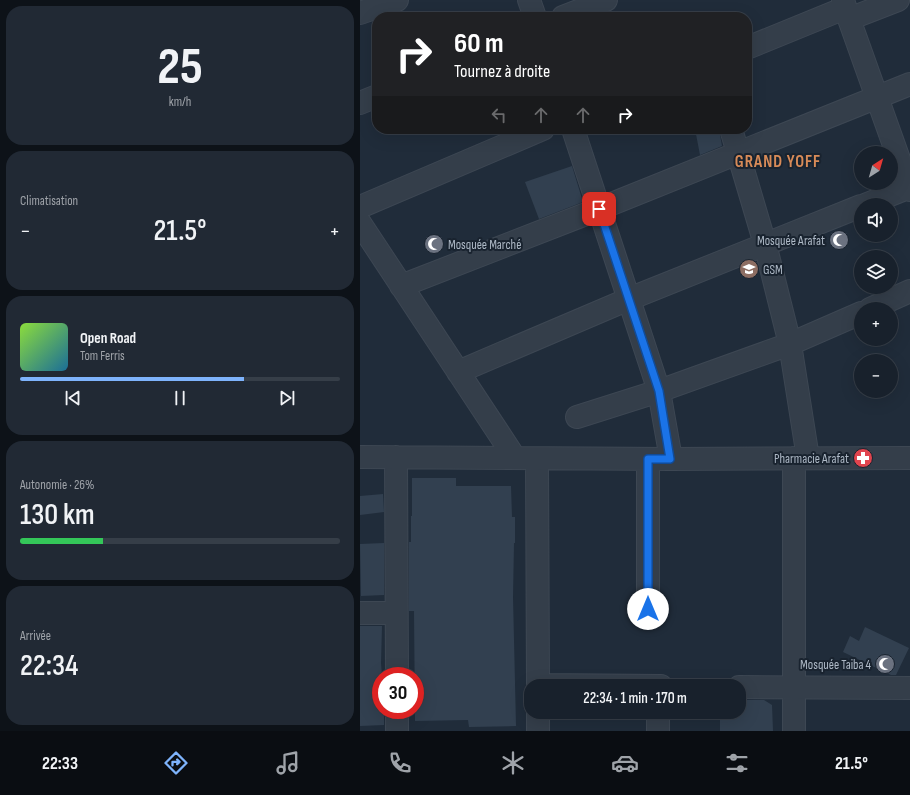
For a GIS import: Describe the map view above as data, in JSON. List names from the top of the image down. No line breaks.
{"districts":["GRAND YOFF"],"places":{"mosque":["Mosquée Arafat","Mosquée Marché","Mosquée Taiba 4"],"school or university":["GSM"],"pharmacy":["Pharmacie Arafat"]},"north":"top right","page":{"tile":[["25","km/h"],"Climatisation",["Autonomie · 26%","130 km"],["Arrivée","22:34"]],"turn":["60 m","Tournez à droite"],"map_buttons":["+","−"],"heat":["−","21.5°","+"],"song":["Open Road","Tom Ferris"],"limit":"30","trip":"22:34 · 1 min · 170 m","tabs":["22:33","21.5°"]}}
